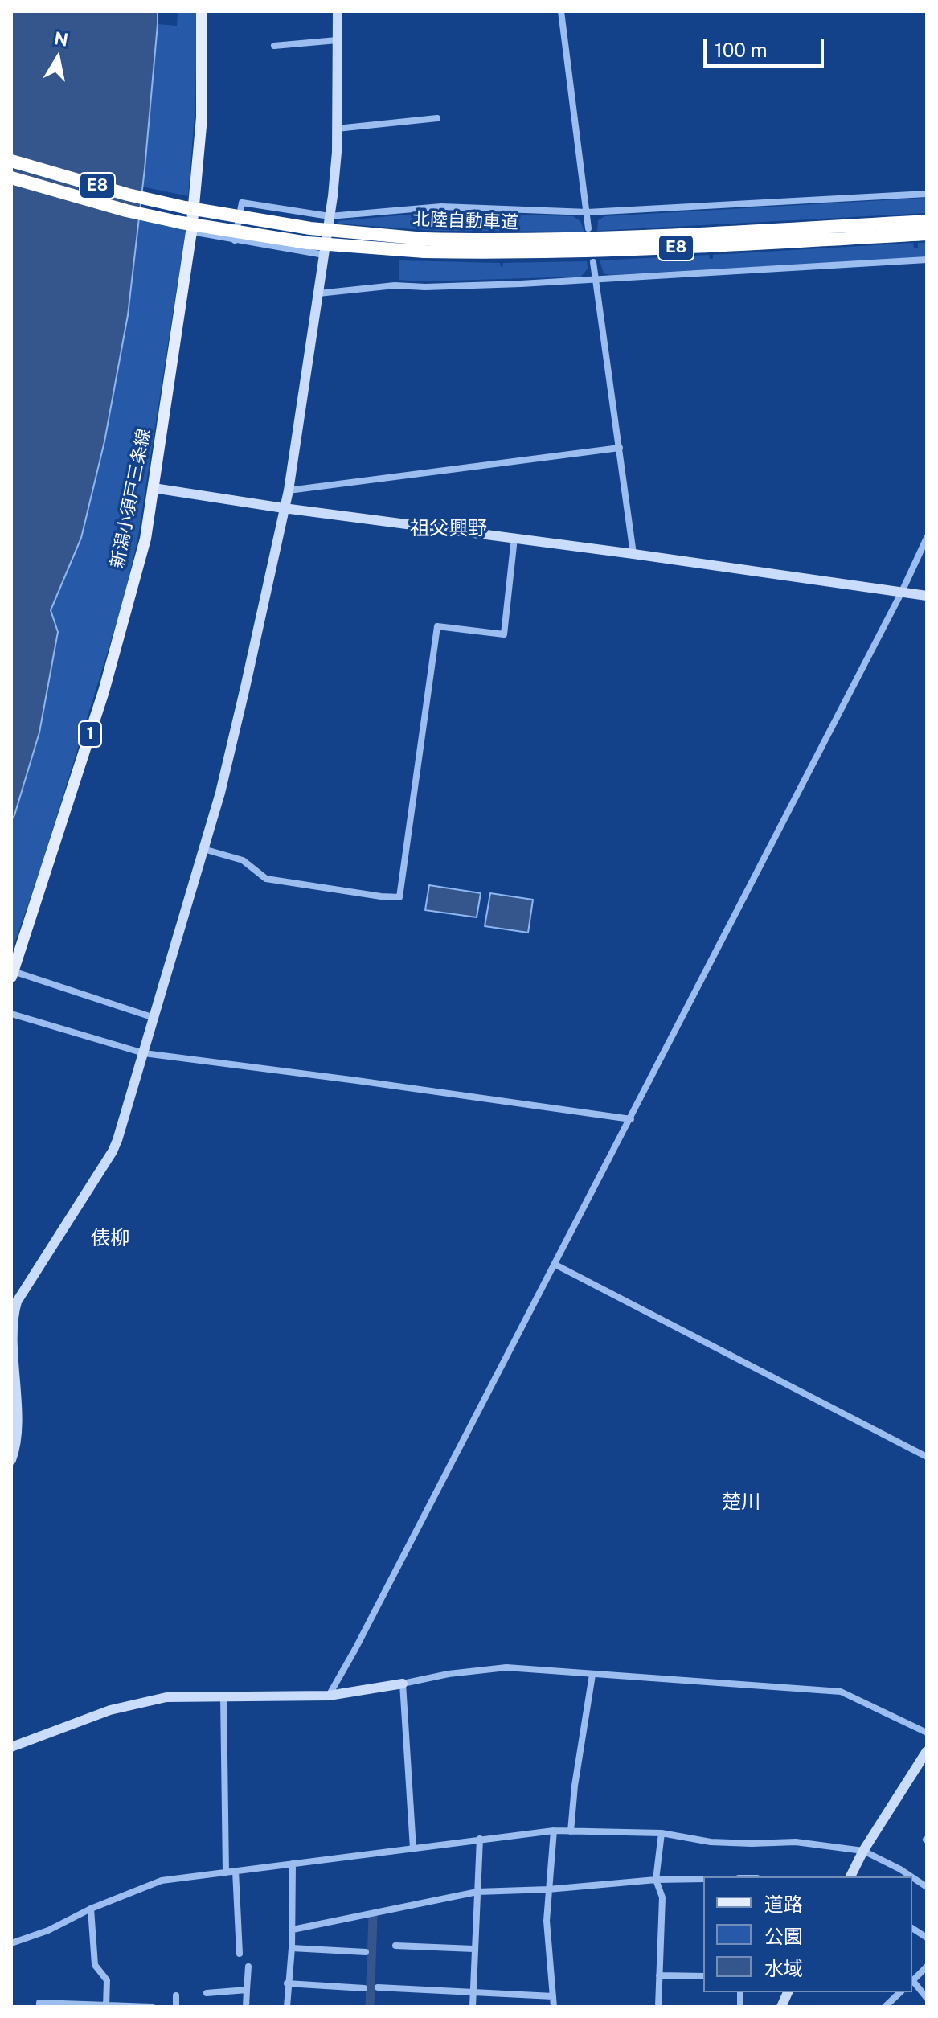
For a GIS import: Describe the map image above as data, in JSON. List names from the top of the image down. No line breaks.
{"streets":{"highway":["E8","北陸自動車道"],"main road":["新潟小須戸三条線","1"]},"districts":["祖父興野","俵柳","楚川"],"legend":["道路","公園","水域"],"scale_bar":"100 m","north":"top"}
